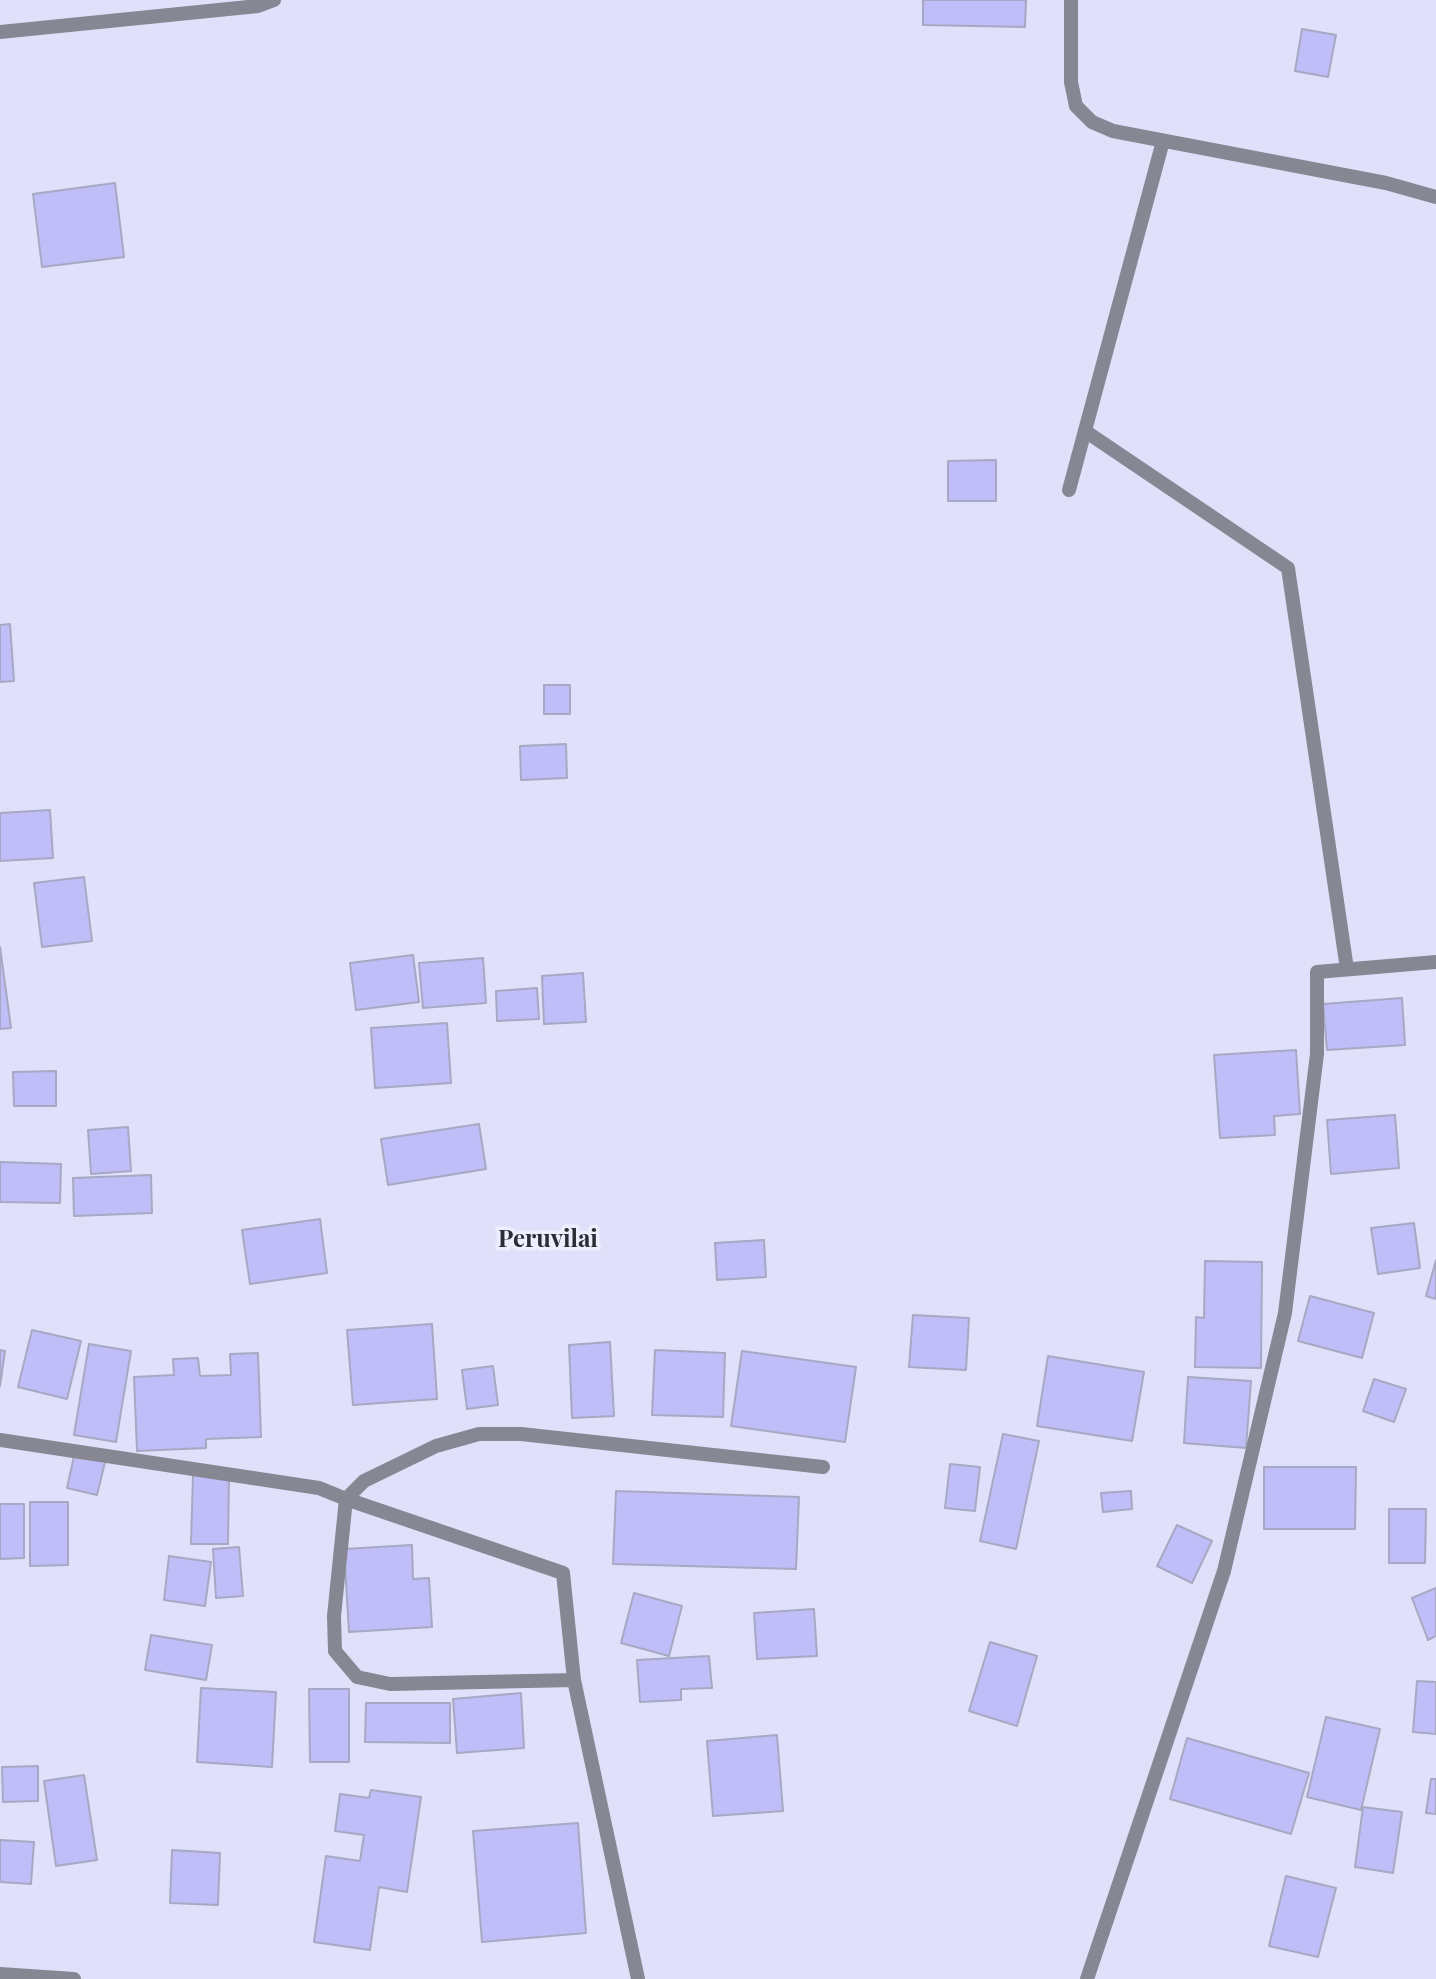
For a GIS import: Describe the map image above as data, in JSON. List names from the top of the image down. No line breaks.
{"districts":["Peruvilai"]}
